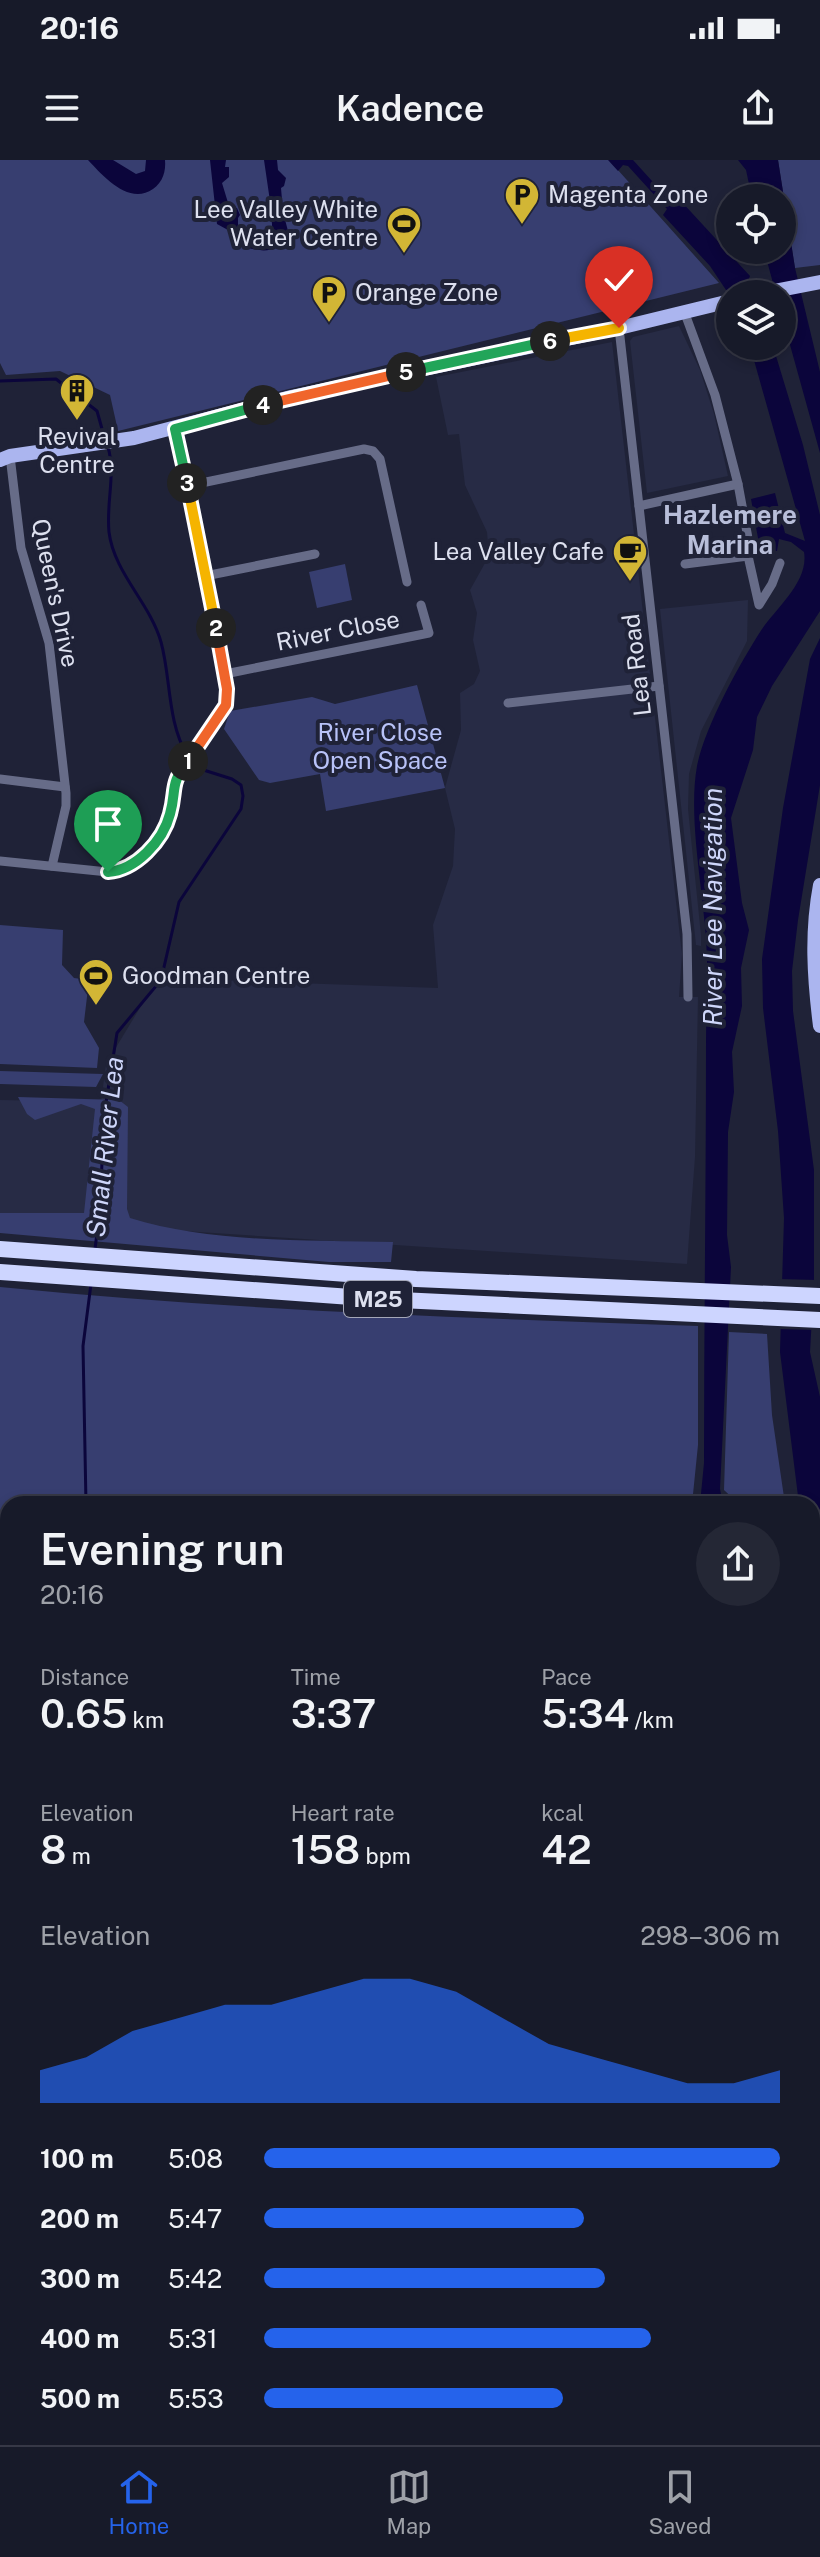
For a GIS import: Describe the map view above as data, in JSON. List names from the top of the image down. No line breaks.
{"streets":{"highway":["M25"],"street":["Queen's Drive","River Close","Lea Road"]},"districts":["Hazlemere Marina"],"water":["River Lee Navigation","Small River Lea"],"parks":["River Close Open Space"],"places":{"parking":["Magenta Zone","Orange Zone"],"sports":["Lee Valley White Water Centre","Goodman Centre"],"building":["Revival Centre"],"cafe":["Lea Valley Cafe"]},"page":{"status":"20:16","header":"Kadence","pins":["6","5","4","3","2","1"],"heading":["Evening run","20:16"],"stats":[["Distance","0.65 km"],["Time","3:37"],["Pace","5:34 /km"],["Elevation","8 m"],["Heart rate","158 bpm"],["kcal","42"]],"chart":["Elevation","298–306 m"],"list":[{"name":"100 m","note":"5:08"},{"name":"200 m","note":"5:47"},{"name":"300 m","note":"5:42"},{"name":"400 m","note":"5:31"},{"name":"500 m","note":"5:53"}],"tabs":["Home","Map","Saved"]}}
